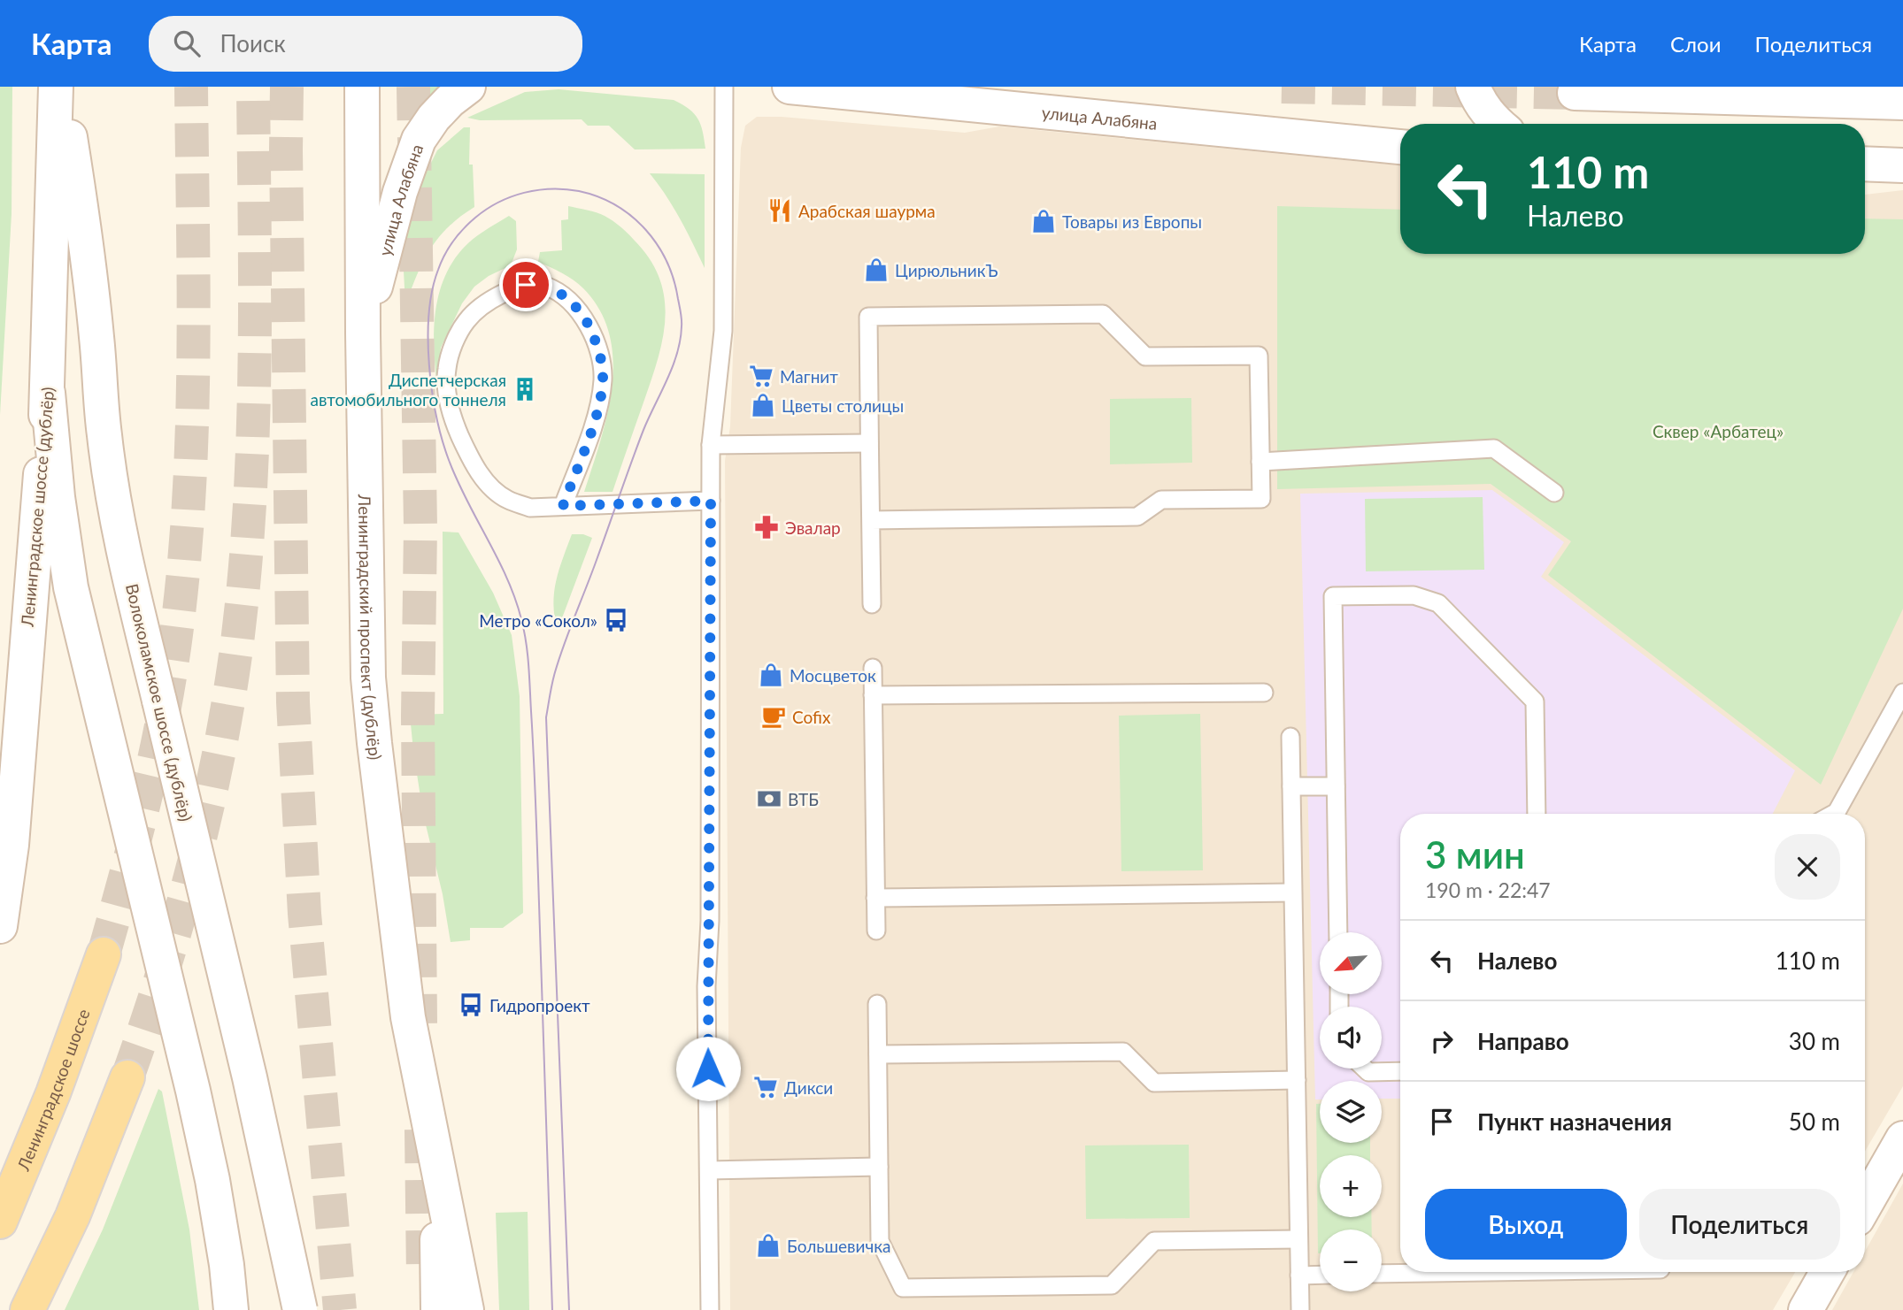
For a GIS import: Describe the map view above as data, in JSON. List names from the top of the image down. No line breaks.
{"streets":{"main road":["улица Алабяна","Ленинградское шоссе (дублёр)","Ленинградский проспект (дублёр)","Волоколамское шоссе (дублёр)","Ленинградское шоссе"]},"crossings":[["улица Алабяна","Ленинградский проспект (дублёр)"]],"parks":["Сквер «Арбатец»"],"places":{"restaurant":["Арабская шаурма"],"shop":["Товары из Европы","ЦирюльникЪ","Цветы столицы","Мосцветок","Большевичка"],"supermarket":["Магнит","Дикси"],"building":["Диспетчерская автомобильного тоннеля"],"pharmacy":["Эвалар"],"bus stop":["Метро «Сокол»","Гидропроект"],"cafe":["Cofix"],"bank":["ВТБ"]},"north":"bottom left","page":{"header":"Карта","search":"Поиск","nav":["Карта","Слои","Поделиться"],"turn":["110 m","Налево"],"heading":["3 мин","190 m · 22:47"],"list":[{"name":"Налево","value":"110 m"},{"name":"Направо","value":"30 m"},{"name":"Пункт назначения","value":"50 m"}],"map_buttons":["+","−"],"buttons":["Выход","Поделиться"]}}
